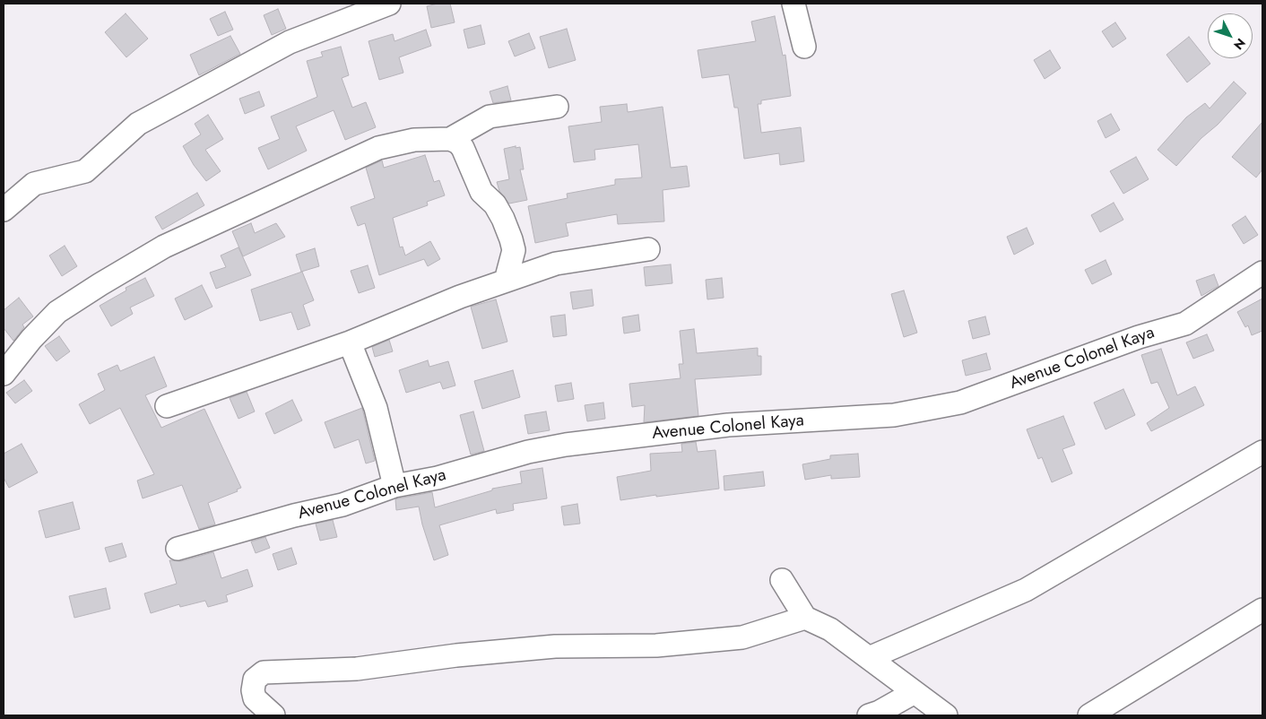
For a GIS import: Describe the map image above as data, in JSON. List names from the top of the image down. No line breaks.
{"streets":{"street":["Avenue Colonel Kaya"]},"north":"bottom right"}
